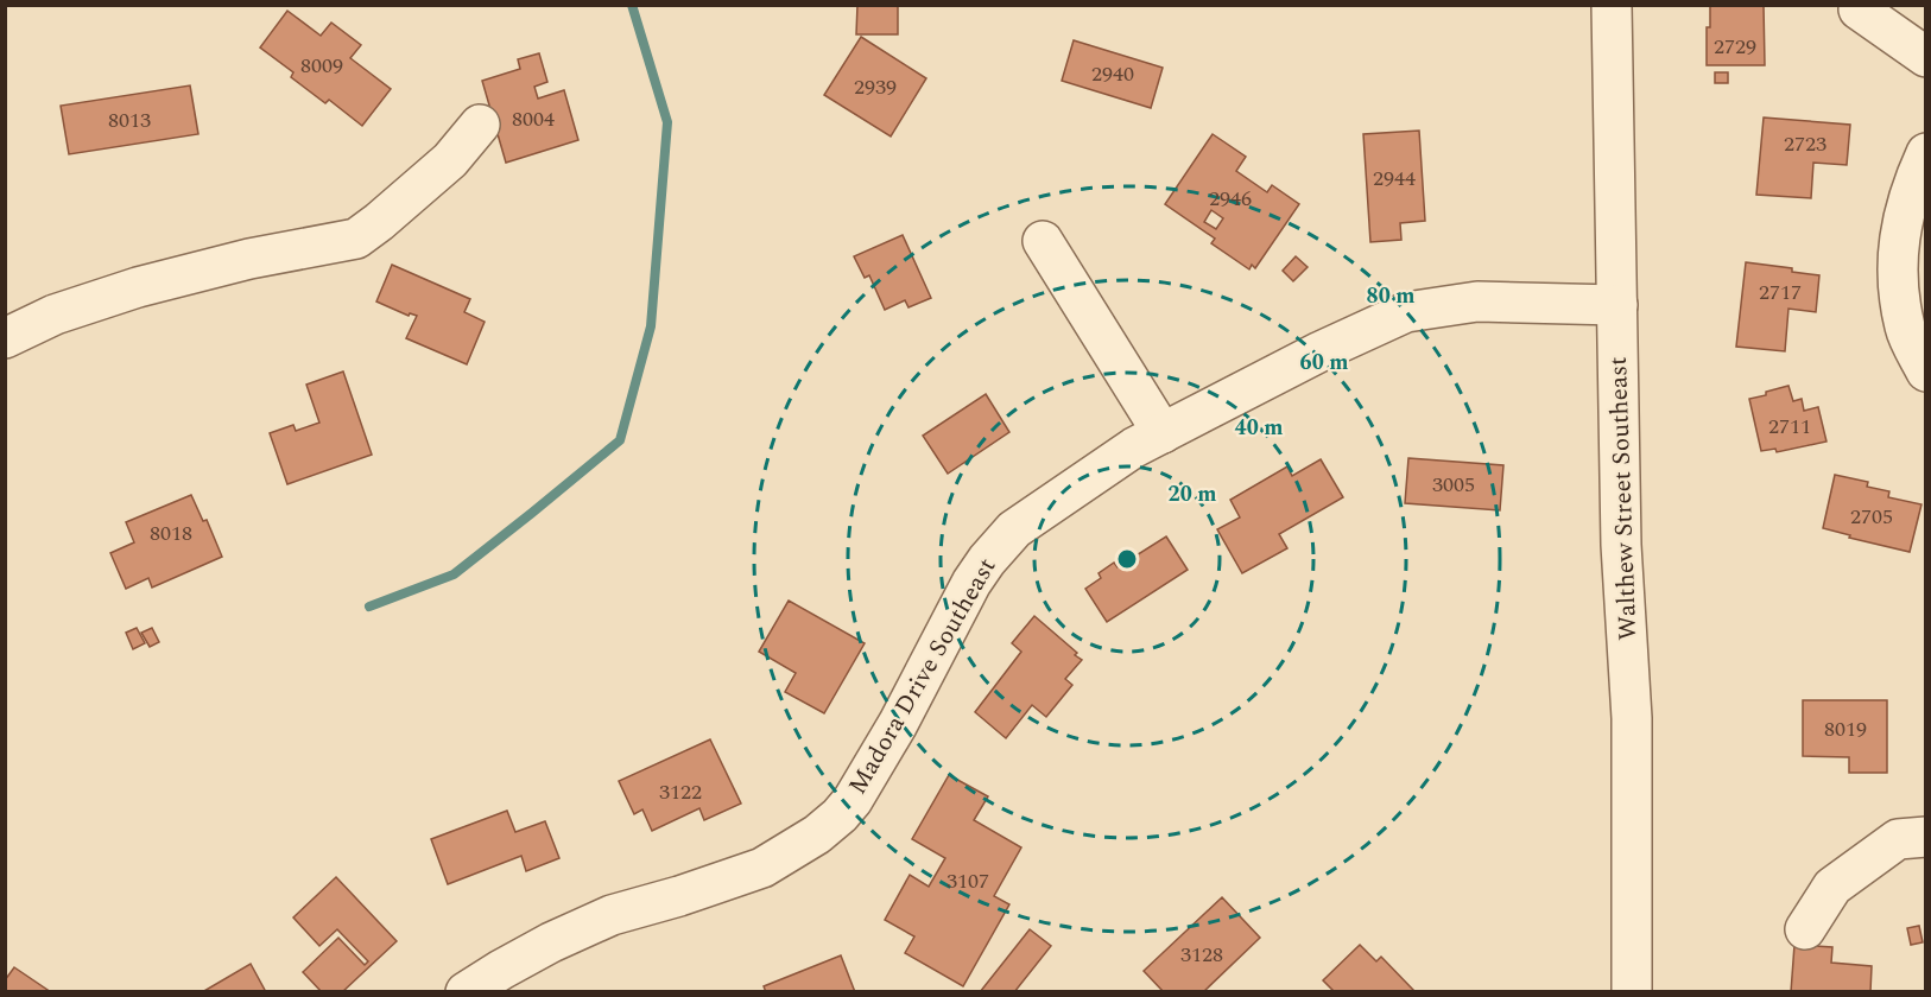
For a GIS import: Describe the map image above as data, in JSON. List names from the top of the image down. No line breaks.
{"streets":{"street":["Walthew Street Southeast","Madora Drive Southeast"]},"crossings":[["Walthew Street Southeast","Madora Drive Southeast"]],"house_numbers":["2729","8009","2940","2939","8004","8013","2723","2944","2946","2717","2711","3005","2705","8018","8019","3122","3107","3128"],"rings":["80 m","60 m","40 m","20 m"]}
